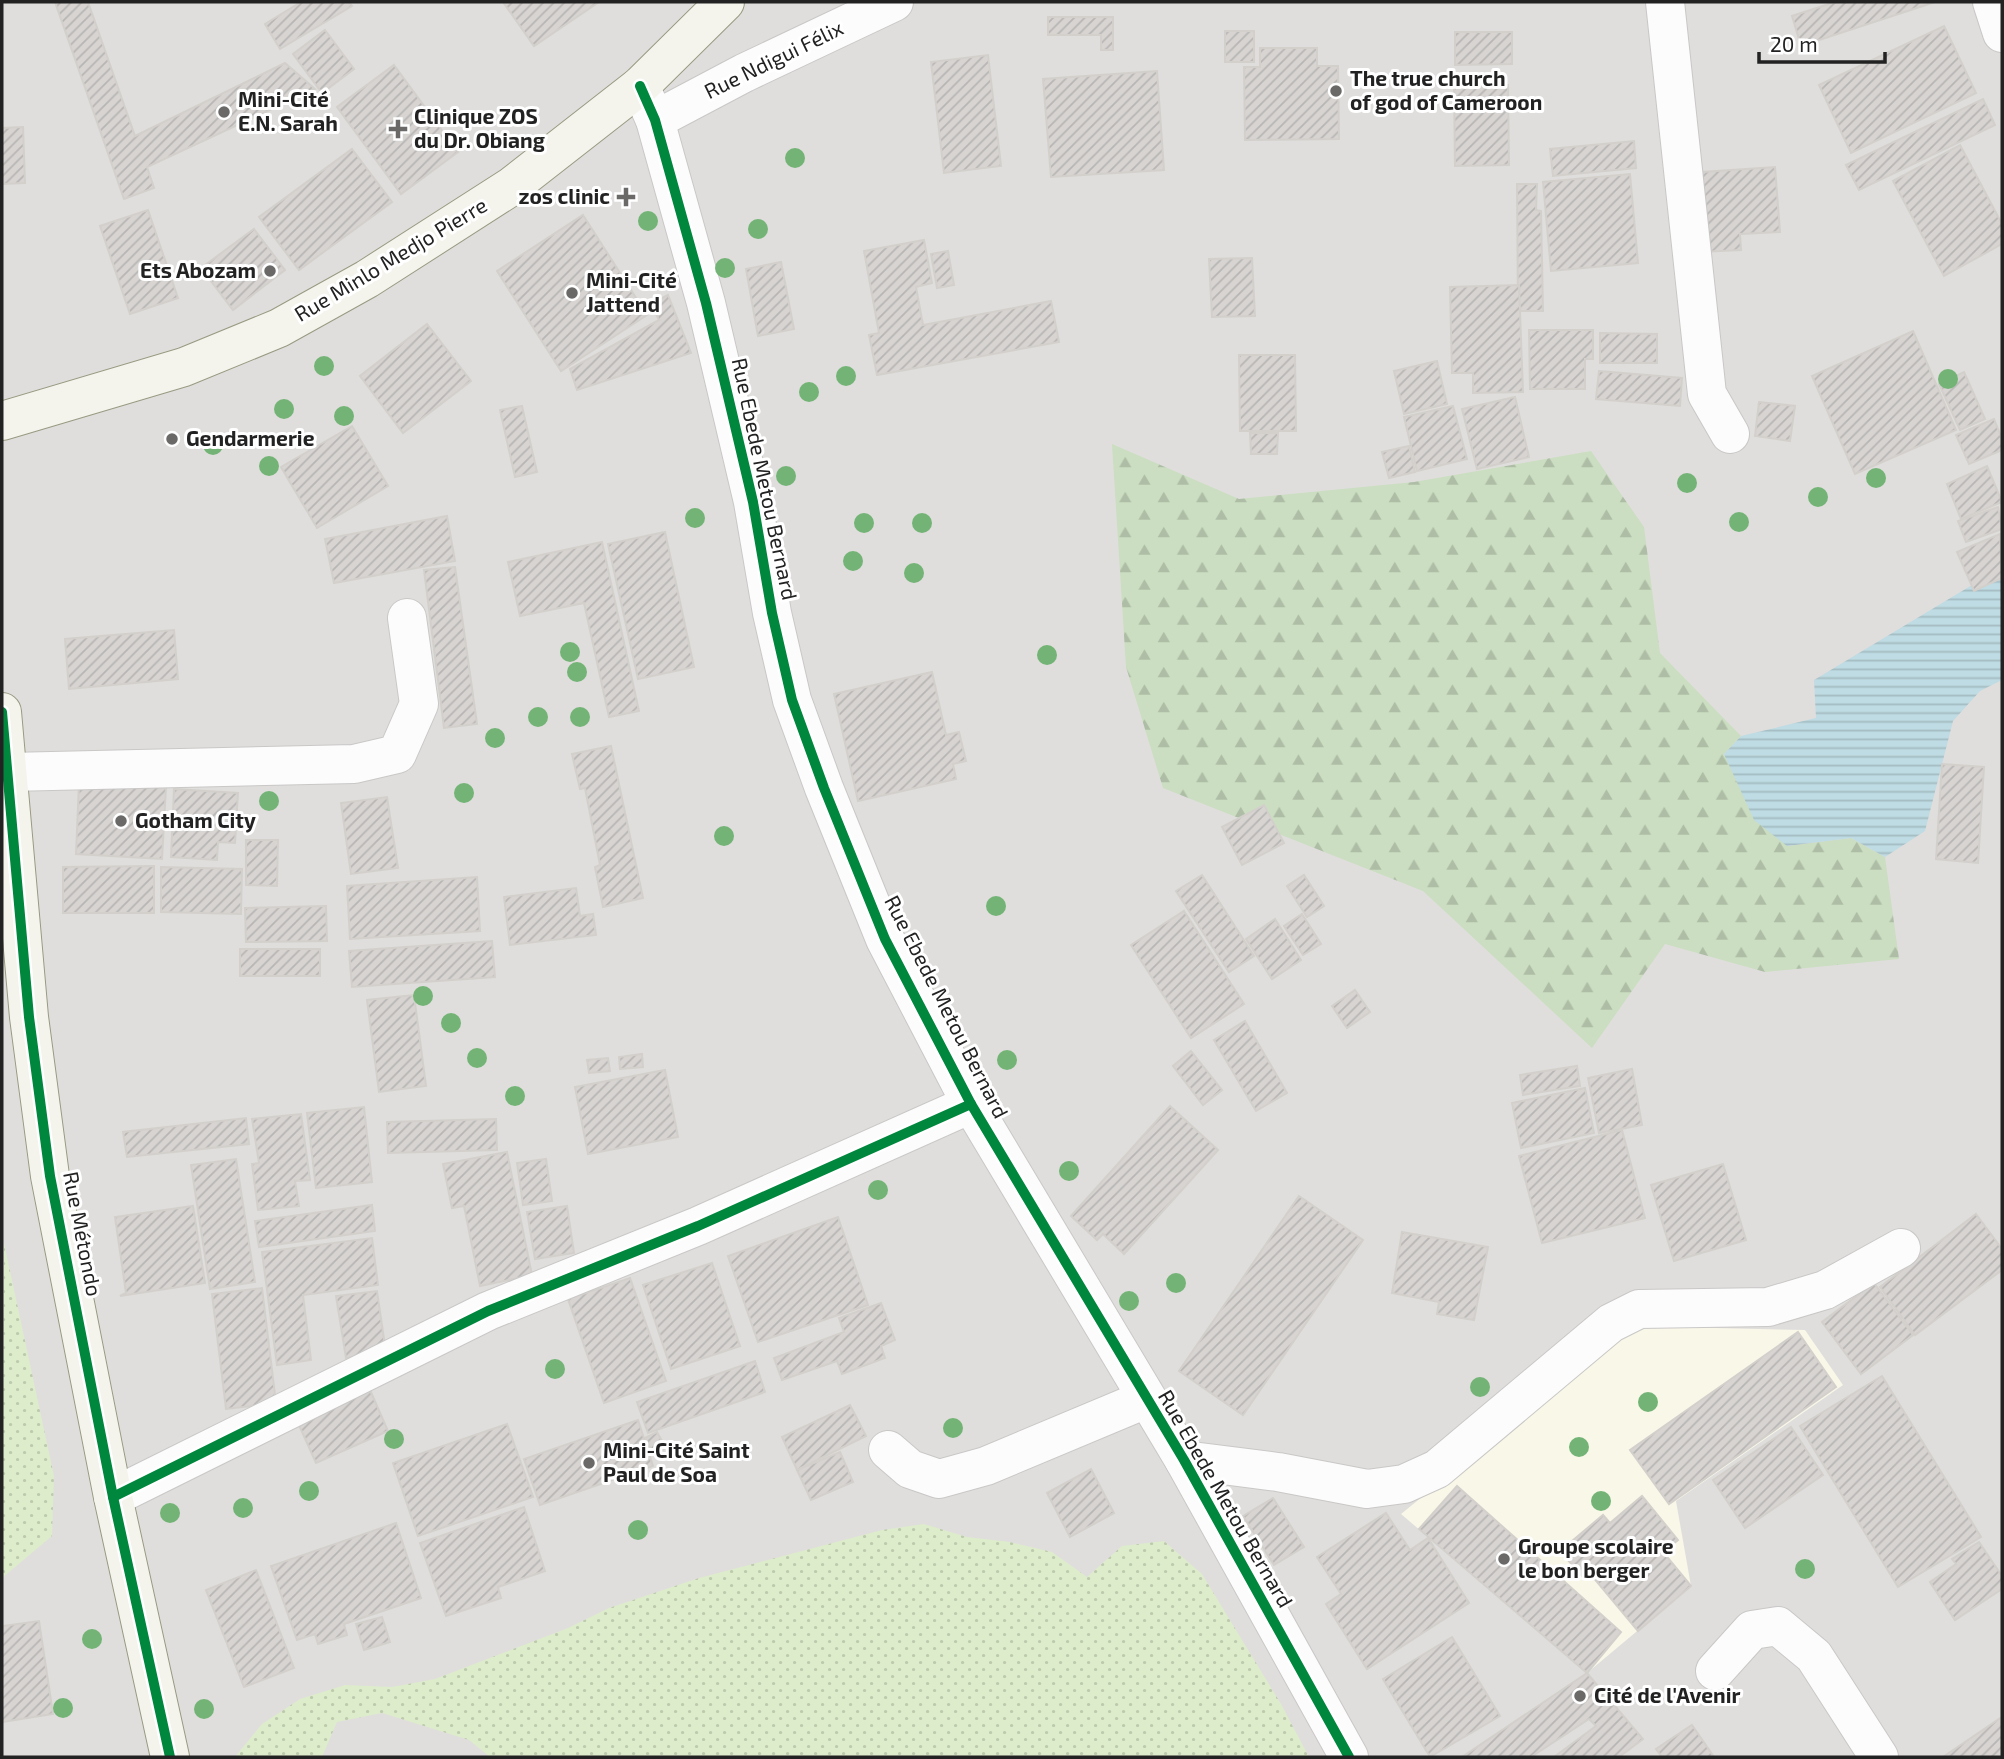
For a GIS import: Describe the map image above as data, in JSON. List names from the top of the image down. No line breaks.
{"streets":{"street":["Rue Ndigui Félix","Rue Minlo Medjo Pierre","Rue Ebede Metou Bernard","Rue Métondo"]},"crossings":[["Rue Ndigui Félix","Rue Minlo Medjo Pierre"],["Rue Ndigui Félix","Rue Ebede Metou Bernard"],["Rue Minlo Medjo Pierre","Rue Ebede Metou Bernard"]],"places":{"other":["The true church of god of Cameroon","Mini-Cité E.N. Sarah","Ets Abozam","Mini-Cité Jattend","Gendarmerie","Gotham City","Mini-Cité Saint Paul de Soa","Groupe scolaire le bon berger","Cité de l'Avenir"],"health":["Clinique ZOS du Dr. Obiang","zos clinic"]},"scale_bar":"20 m"}
